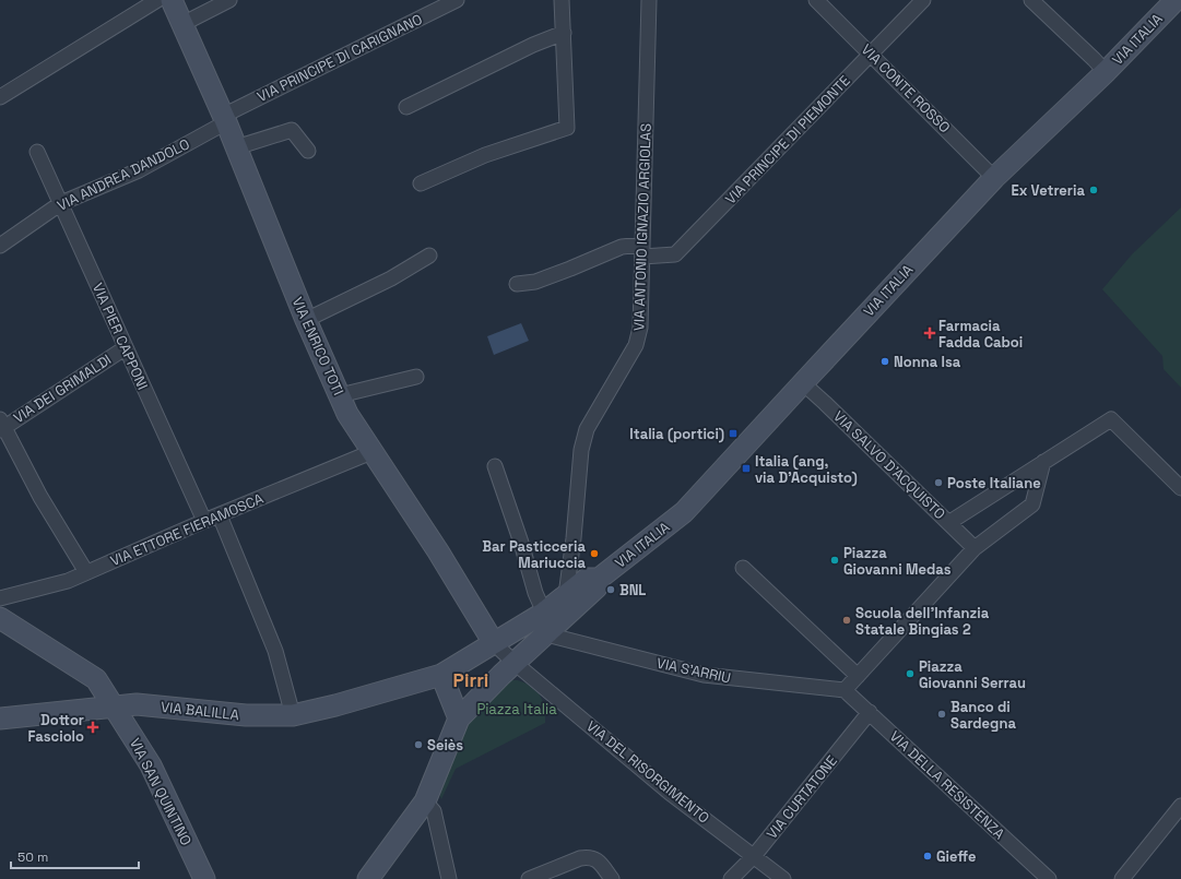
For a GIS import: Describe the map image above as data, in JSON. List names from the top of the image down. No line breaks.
{"streets":{"street":["VIA ITALIA","VIA PRINCIPE DI CARIGNANO","VIA CONTE ROSSO","VIA PRINCIPE DI PIEMONTE","VIA ANDREA DANDOLO","VIA ANTONIO IGNAZIO ARGIOLAS","VIA PIER CAPPONI","VIA ENRICO TOTI","VIA DEI GRIMALDI","VIA SALVO D'ACQUISTO","VIA ETTORE FIERAMOSCA","VIA S'ARRIU","VIA BALILLA","VIA DEL RISORGIMENTO","VIA DELLA RESISTENZA","VIA SAN QUINTINO","VIA CURTATONE"]},"crossings":[["VIA ITALIA","VIA CONTE ROSSO"],["VIA ITALIA","VIA SALVO D'ACQUISTO"],["VIA PRINCIPE DI CARIGNANO","VIA ANDREA DANDOLO"],["VIA PRINCIPE DI CARIGNANO","VIA ENRICO TOTI"],["VIA CONTE ROSSO","VIA PRINCIPE DI PIEMONTE"],["VIA PRINCIPE DI PIEMONTE","VIA ANTONIO IGNAZIO ARGIOLAS"],["VIA ANDREA DANDOLO","VIA PIER CAPPONI"],["VIA ANDREA DANDOLO","VIA ENRICO TOTI"],["VIA PIER CAPPONI","VIA DEI GRIMALDI"],["VIA PIER CAPPONI","VIA ETTORE FIERAMOSCA"],["VIA ENRICO TOTI","VIA ETTORE FIERAMOSCA"],["VIA ENRICO TOTI","VIA DEL RISORGIMENTO"],["VIA S'ARRIU","VIA DELLA RESISTENZA"],["VIA BALILLA","VIA SAN QUINTINO"],["VIA DEL RISORGIMENTO","VIA CURTATONE"],["VIA DELLA RESISTENZA","VIA CURTATONE"]],"districts":["Pirri"],"parks":["Piazza Italia"],"places":{"other":["Ex Vetreria","Nonna Isa","Poste Italiane","Bar Pasticceria Mariuccia","Piazza Giovanni Medas","BNL","Scuola dell'Infanzia Statale Bingias 2","Piazza Giovanni Serrau","Banco di Sardegna","Seiès","Gieffe"],"health":["Farmacia Fadda Caboi","Dottor Fasciolo"],"transit":["Italia (portici)","Italia (ang, via D'Acquisto)"]},"scale_bar":"50 m"}
